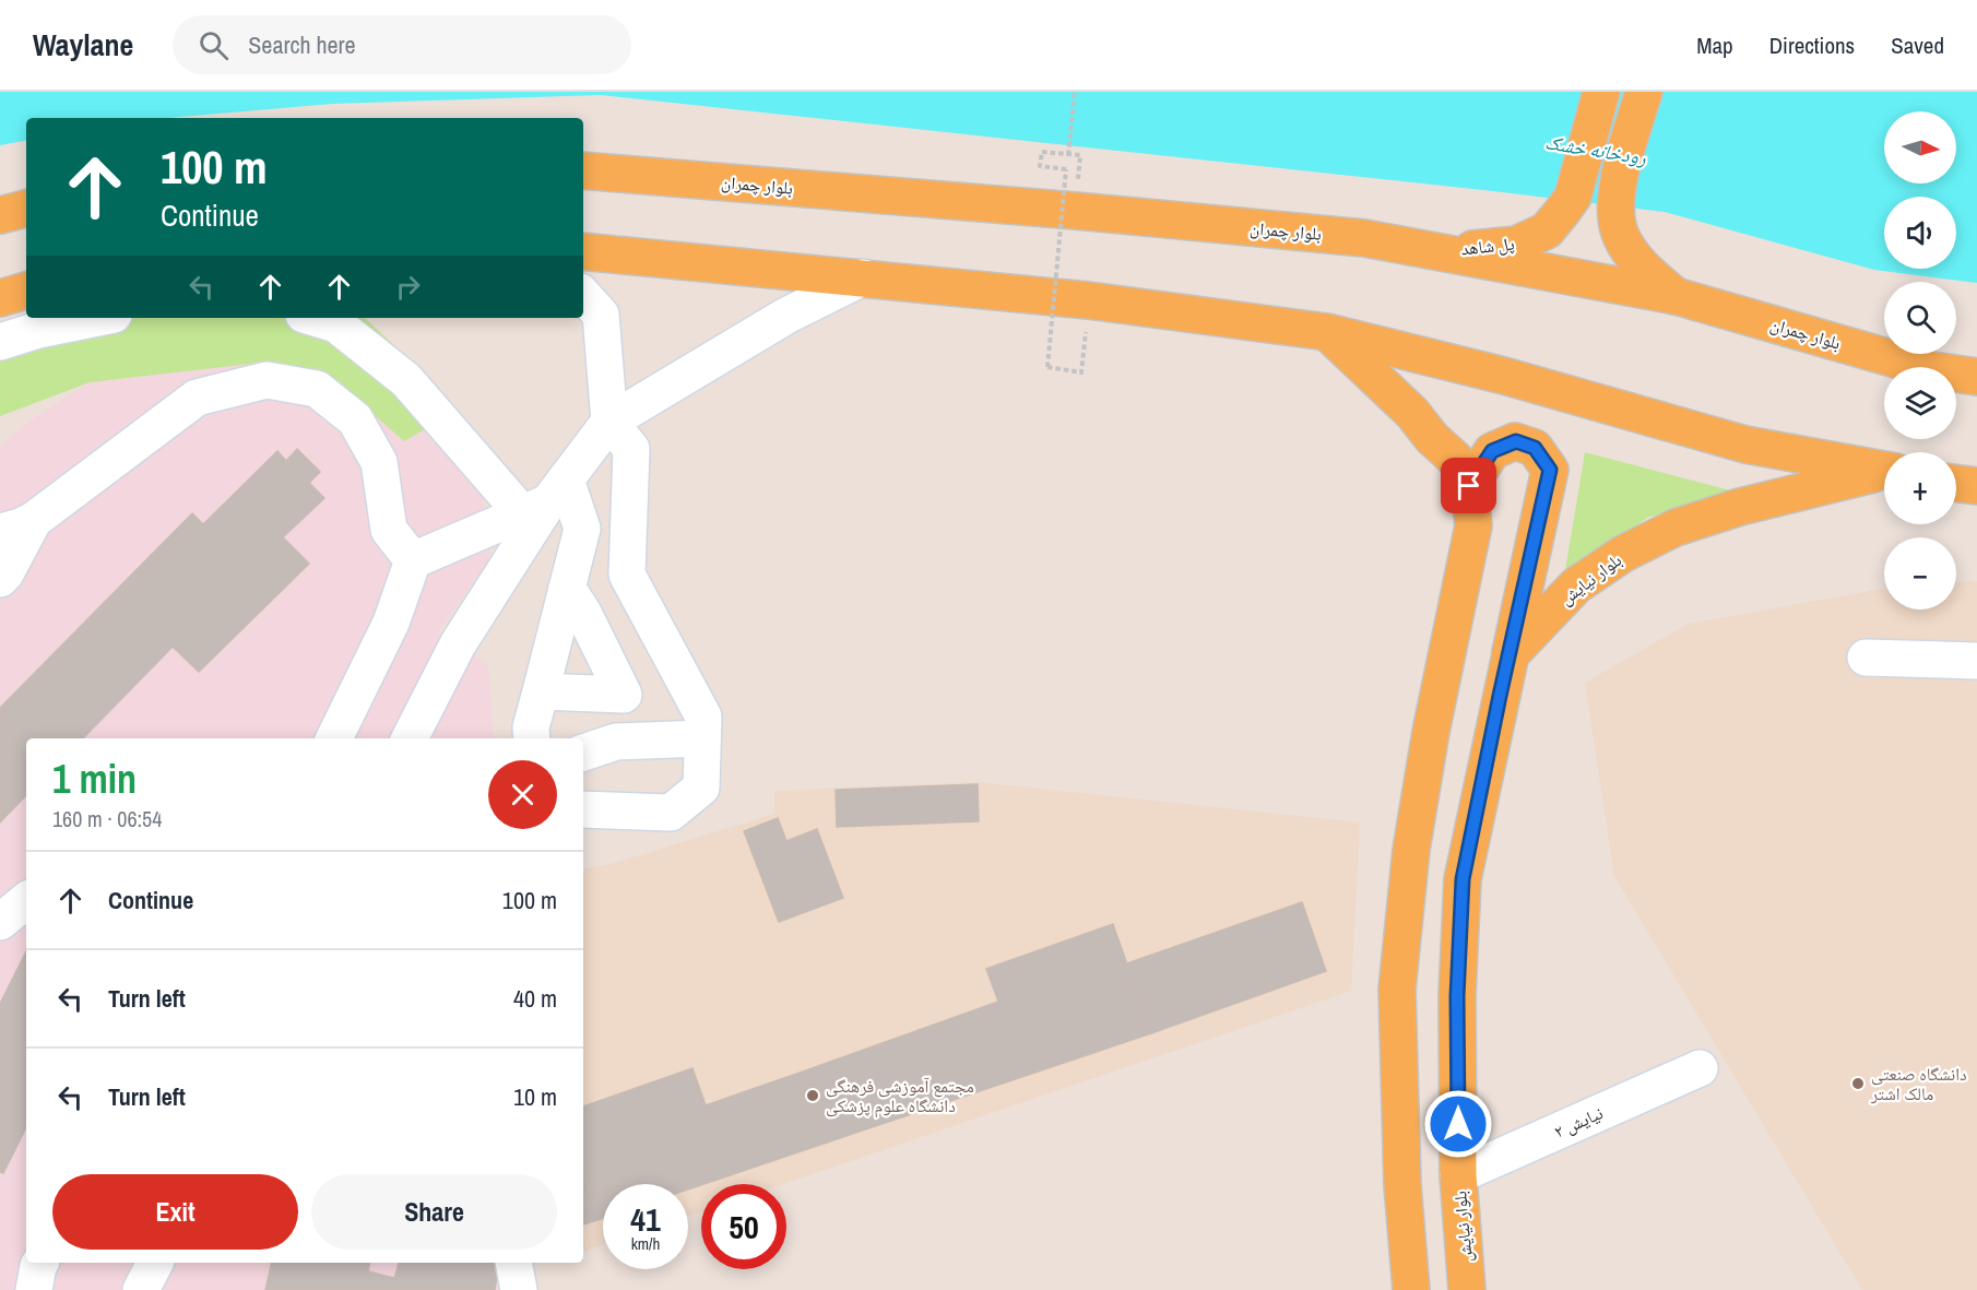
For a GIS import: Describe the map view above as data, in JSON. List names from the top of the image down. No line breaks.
{"streets":{"main road":["بلوار چمران","پل شاهد","بلوار نیایش"],"street":["نیایش ۲"]},"crossings":[["بلوار چمران","پل شاهد"],["بلوار نیایش","نیایش ۲"]],"water":["رودخانه خشک"],"places":["دانشگاه صنعتی مالک اشتر","مجتمع آموزشی فرهنگی دانشگاه علوم پزشکی"],"north":"right","page":{"header":"Waylane","search":"Search here","nav":["Map","Directions","Saved"],"map_buttons":["+","−"],"turn":["100 m","Continue"],"heading":["1 min","160 m · 06:54"],"list":[{"name":"Continue","value":"100 m"},{"name":"Turn left","value":"40 m"},{"name":"Turn left","value":"10 m"}],"buttons":["Exit","Share"],"speed":"41 km/h","limit":"50"}}
